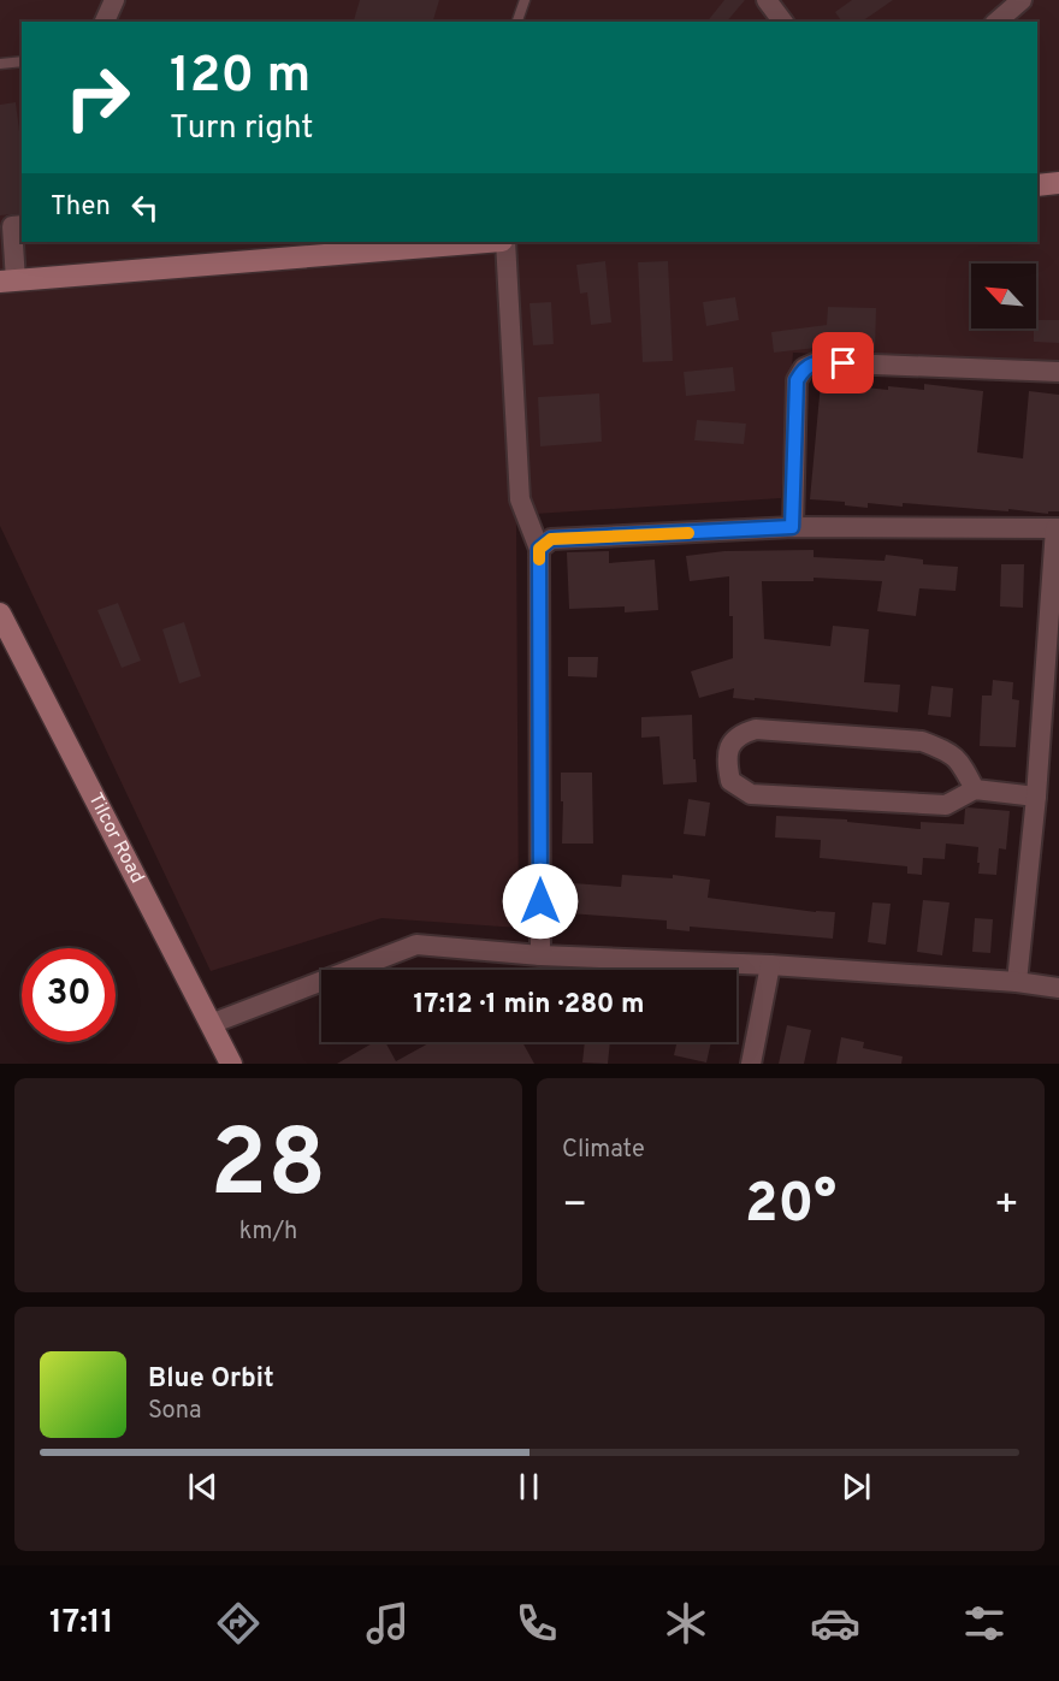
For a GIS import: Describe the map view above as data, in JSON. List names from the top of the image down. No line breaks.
{"streets":{"street":["Tilcor Road"]},"north":"top left","page":{"turn":["120 m","Turn right"],"then":"Then","limit":"30","trip":"17:12 · 1 min · 280 m","tile":[["28","km/h"],"Climate"],"heat":["−","20°","+"],"song":["Blue Orbit","Sona"],"tabs":"17:11"}}
